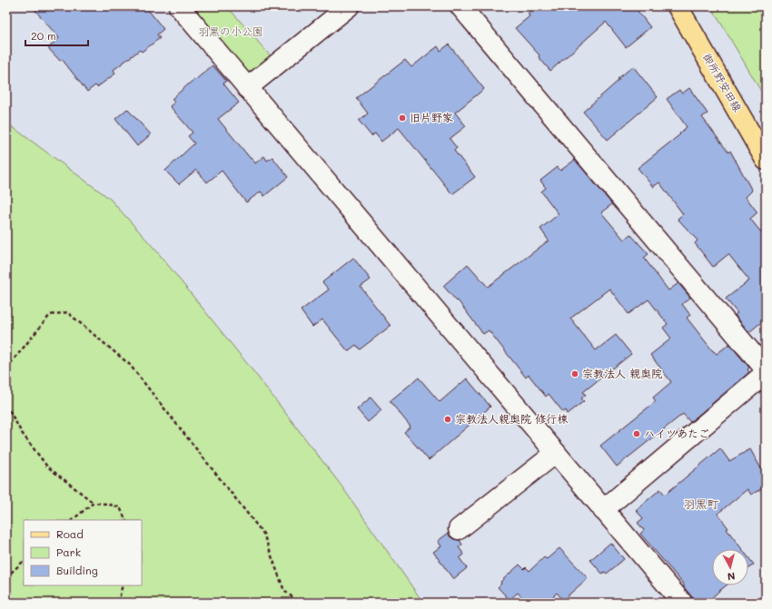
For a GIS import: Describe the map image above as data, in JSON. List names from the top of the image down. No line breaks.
{"streets":{"main road":["御所野安田線"]},"districts":["羽黒町"],"parks":["羽黒の小公園"],"places":["旧片野家","宗教法人 親奥院","宗教法人親奥院 修行棟","ハイツあたご"],"legend":["Road","Park","Building"],"scale_bar":"20 m","north":"bottom"}
